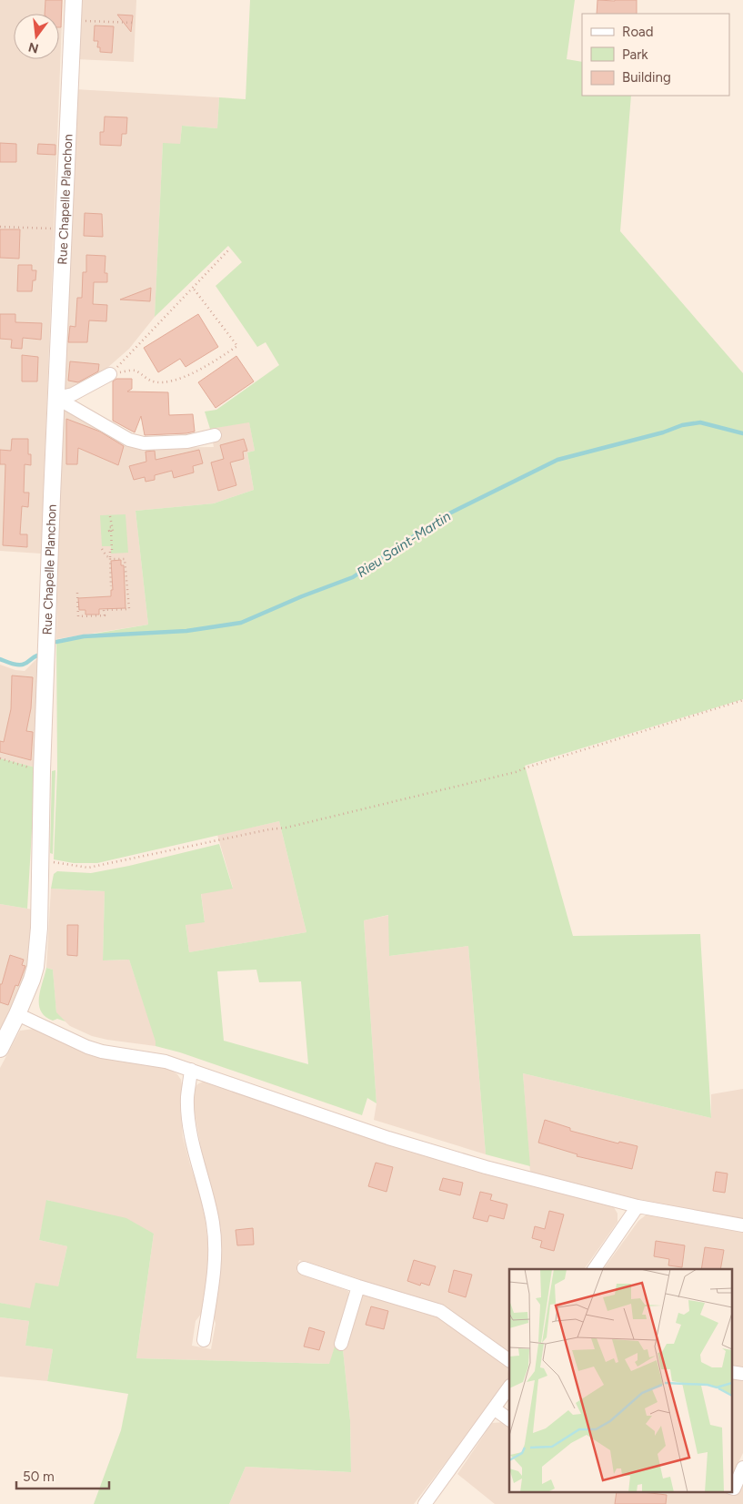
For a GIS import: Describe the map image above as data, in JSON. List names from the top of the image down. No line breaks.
{"streets":{"street":["Rue Chapelle Planchon"]},"water":["Rieu Saint-Martin"],"legend":["Road","Park","Building"],"scale_bar":"50 m","north":"bottom"}
